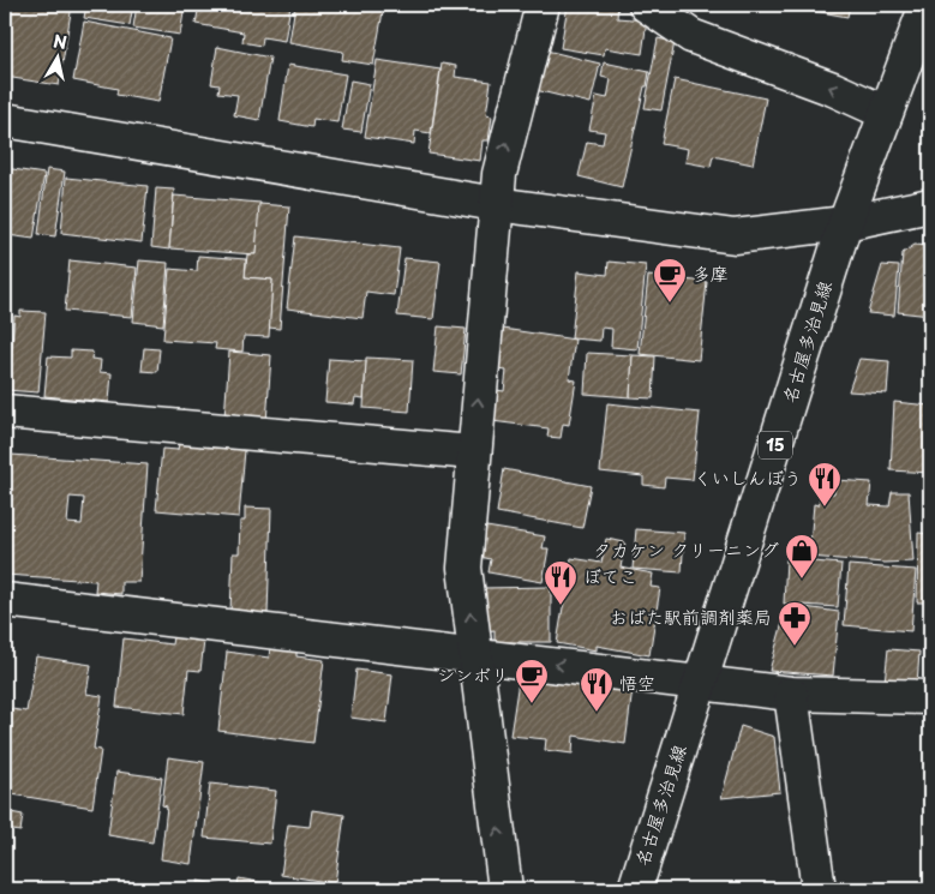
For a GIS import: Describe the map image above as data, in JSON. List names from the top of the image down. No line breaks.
{"streets":{"street":["名古屋多治見線","15"]},"places":{"cafe":["多摩","シンボリ"],"restaurant":["くいしんぼう","ぼてこ","悟空"],"shop":["タカケン クリーニング"],"pharmacy":["おばた駅前調剤薬局"]},"north":"top"}
